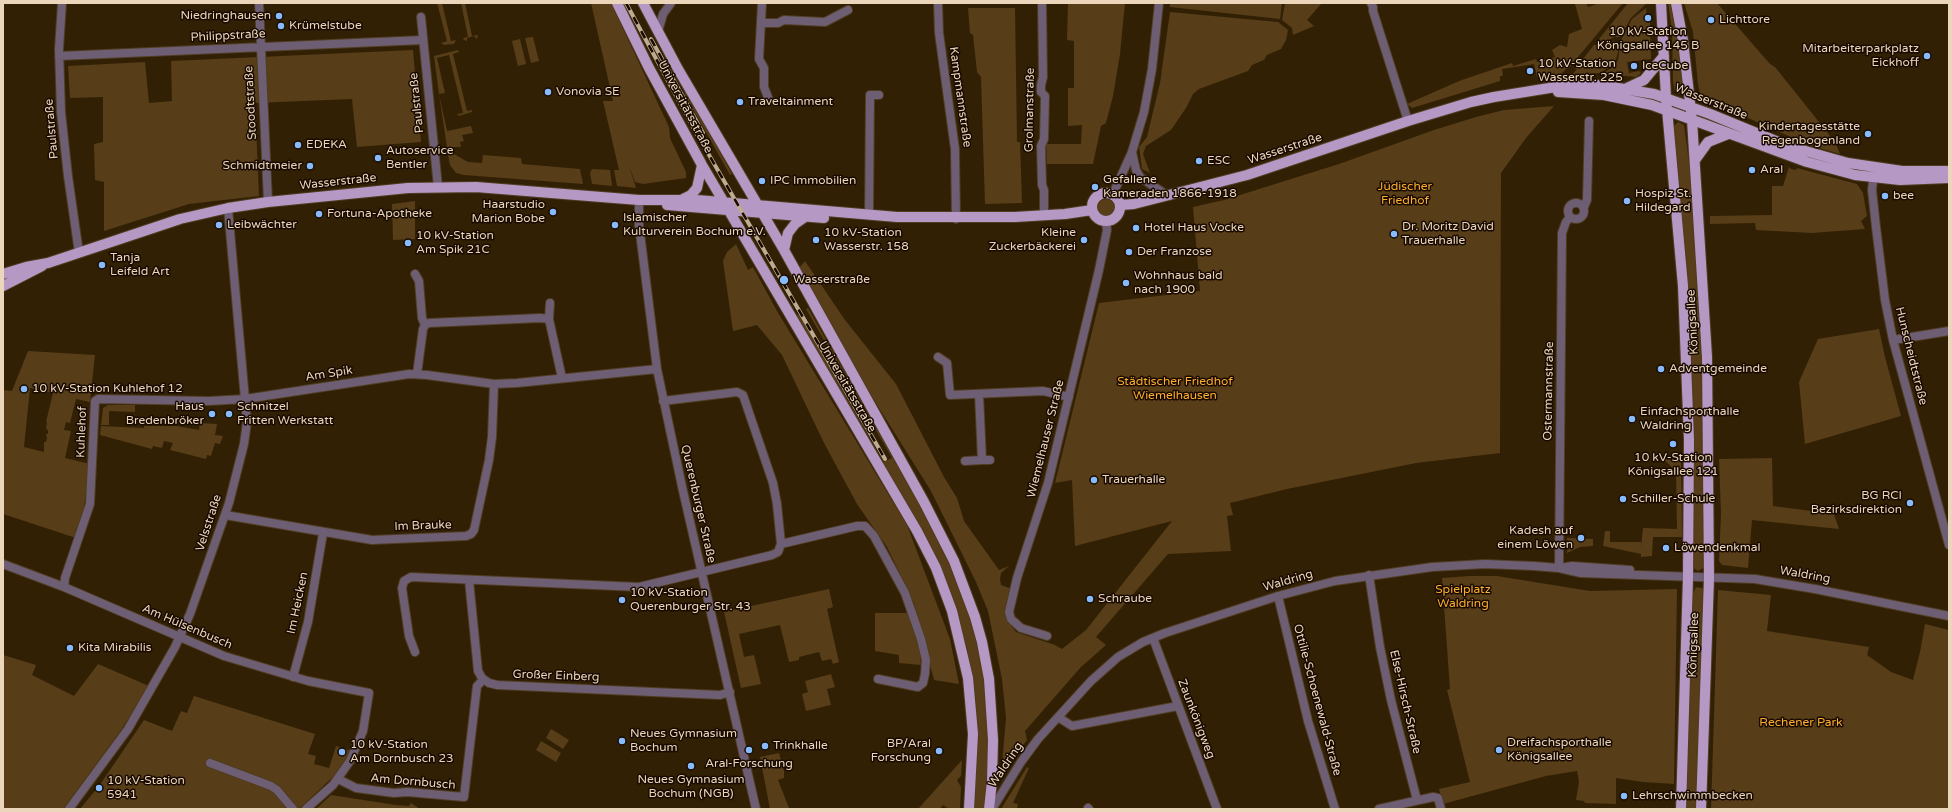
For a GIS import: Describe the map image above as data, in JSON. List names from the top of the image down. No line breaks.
{"streets":{"main road":["Wasserstraße","Universitätsstraße","Königsallee"],"street":["Philippstraße","Kampmannstraße","Stoodtstraße","Paulstraße","Grolmanstraße","Hunscheidtstraße","Am Spik","Ostermannstraße","Kuhlehof","Wiemelhauser Straße","Querenburger Straße","Velsstraße","Im Brauke","Waldring","Im Heicken","Am Hülsenbusch","Großer Einberg","Ottilie-Schoenewald-Straße","Else-Hirsch-Straße","Zaunkönigweg","Am Dornbusch"]},"crossings":[["Philippstraße","Stoodtstraße"],["Philippstraße","Paulstraße"],["Kampmannstraße","Wasserstraße"],["Wasserstraße","Stoodtstraße"],["Wasserstraße","Paulstraße"],["Wasserstraße","Universitätsstraße"],["Wasserstraße","Grolmanstraße"],["Wasserstraße","Königsallee"],["Wasserstraße","Hunscheidtstraße"],["Wasserstraße","Wiemelhauser Straße"],["Wasserstraße","Querenburger Straße"],["Wasserstraße","Velsstraße"],["Königsallee","Waldring"],["Am Spik","Kuhlehof"],["Am Spik","Querenburger Straße"],["Am Spik","Velsstraße"],["Am Spik","Im Brauke"],["Ostermannstraße","Waldring"],["Kuhlehof","Velsstraße"],["Kuhlehof","Am Hülsenbusch"],["Querenburger Straße","Großer Einberg"],["Velsstraße","Im Brauke"],["Velsstraße","Am Hülsenbusch"],["Im Brauke","Im Heicken"],["Waldring","Ottilie-Schoenewald-Straße"],["Waldring","Else-Hirsch-Straße"],["Waldring","Zaunkönigweg"],["Im Heicken","Am Hülsenbusch"],["Am Hülsenbusch","Am Dornbusch"],["Großer Einberg","Am Dornbusch"]],"parks":["Jüdischer Friedhof","Städtischer Friedhof Wiemelhausen","Spielplatz Waldring","Rechener Park"],"places":["Niedringhausen","10 kV-Station Königsallee 145 B","Lichttore","Krümelstube","Mitarbeiterparkplatz Eickhoff","IceCube","10 kV-Station Wasserstr. 225","Vonovia SE","Traveltainment","Kindertagesstätte Regenbogenland","EDEKA","Autoservice Bentler","ESC","Schmidtmeier","Aral","IPC Immobilien","Gefallene Kameraden 1866-1918","bee","Hospiz St. Hildegard","Haarstudio Marion Bobe","Fortuna-Apotheke","Leibwächter","Islamischer Kulturverein Bochum e.V.","Hotel Haus Vocke","Dr. Moritz David Trauerhalle","10 kV-Station Wasserstr. 158","Kleine Zuckerbäckerei","10 kV-Station Am Spik 21C","Der Franzose","Tanja Leifeld Art","Wasserstraße","Wohnhaus bald nach 1900","Adventgemeinde","10 kV-Station Kuhlehof 12","Haus Bredenbröker","Schnitzel Fritten Werkstatt","Einfachsporthalle Waldring","10 kV-Station Königsallee 121","Trauerhalle","Schiller-Schule","BG RCI Bezirksdirektion","Kadesh auf einem Löwen","Löwendenkmal","Schraube","10 kV-Station Querenburger Str. 43","Kita Mirabilis","Neues Gymnasium Bochum","Trinkhalle","Aral-Forschung","Dreifachsporthalle Königsallee","BP/Aral Forschung","10 kV-Station Am Dornbusch 23","Neues Gymnasium Bochum (NGB)","10 kV-Station 5941","Lehrschwimmbecken"]}
